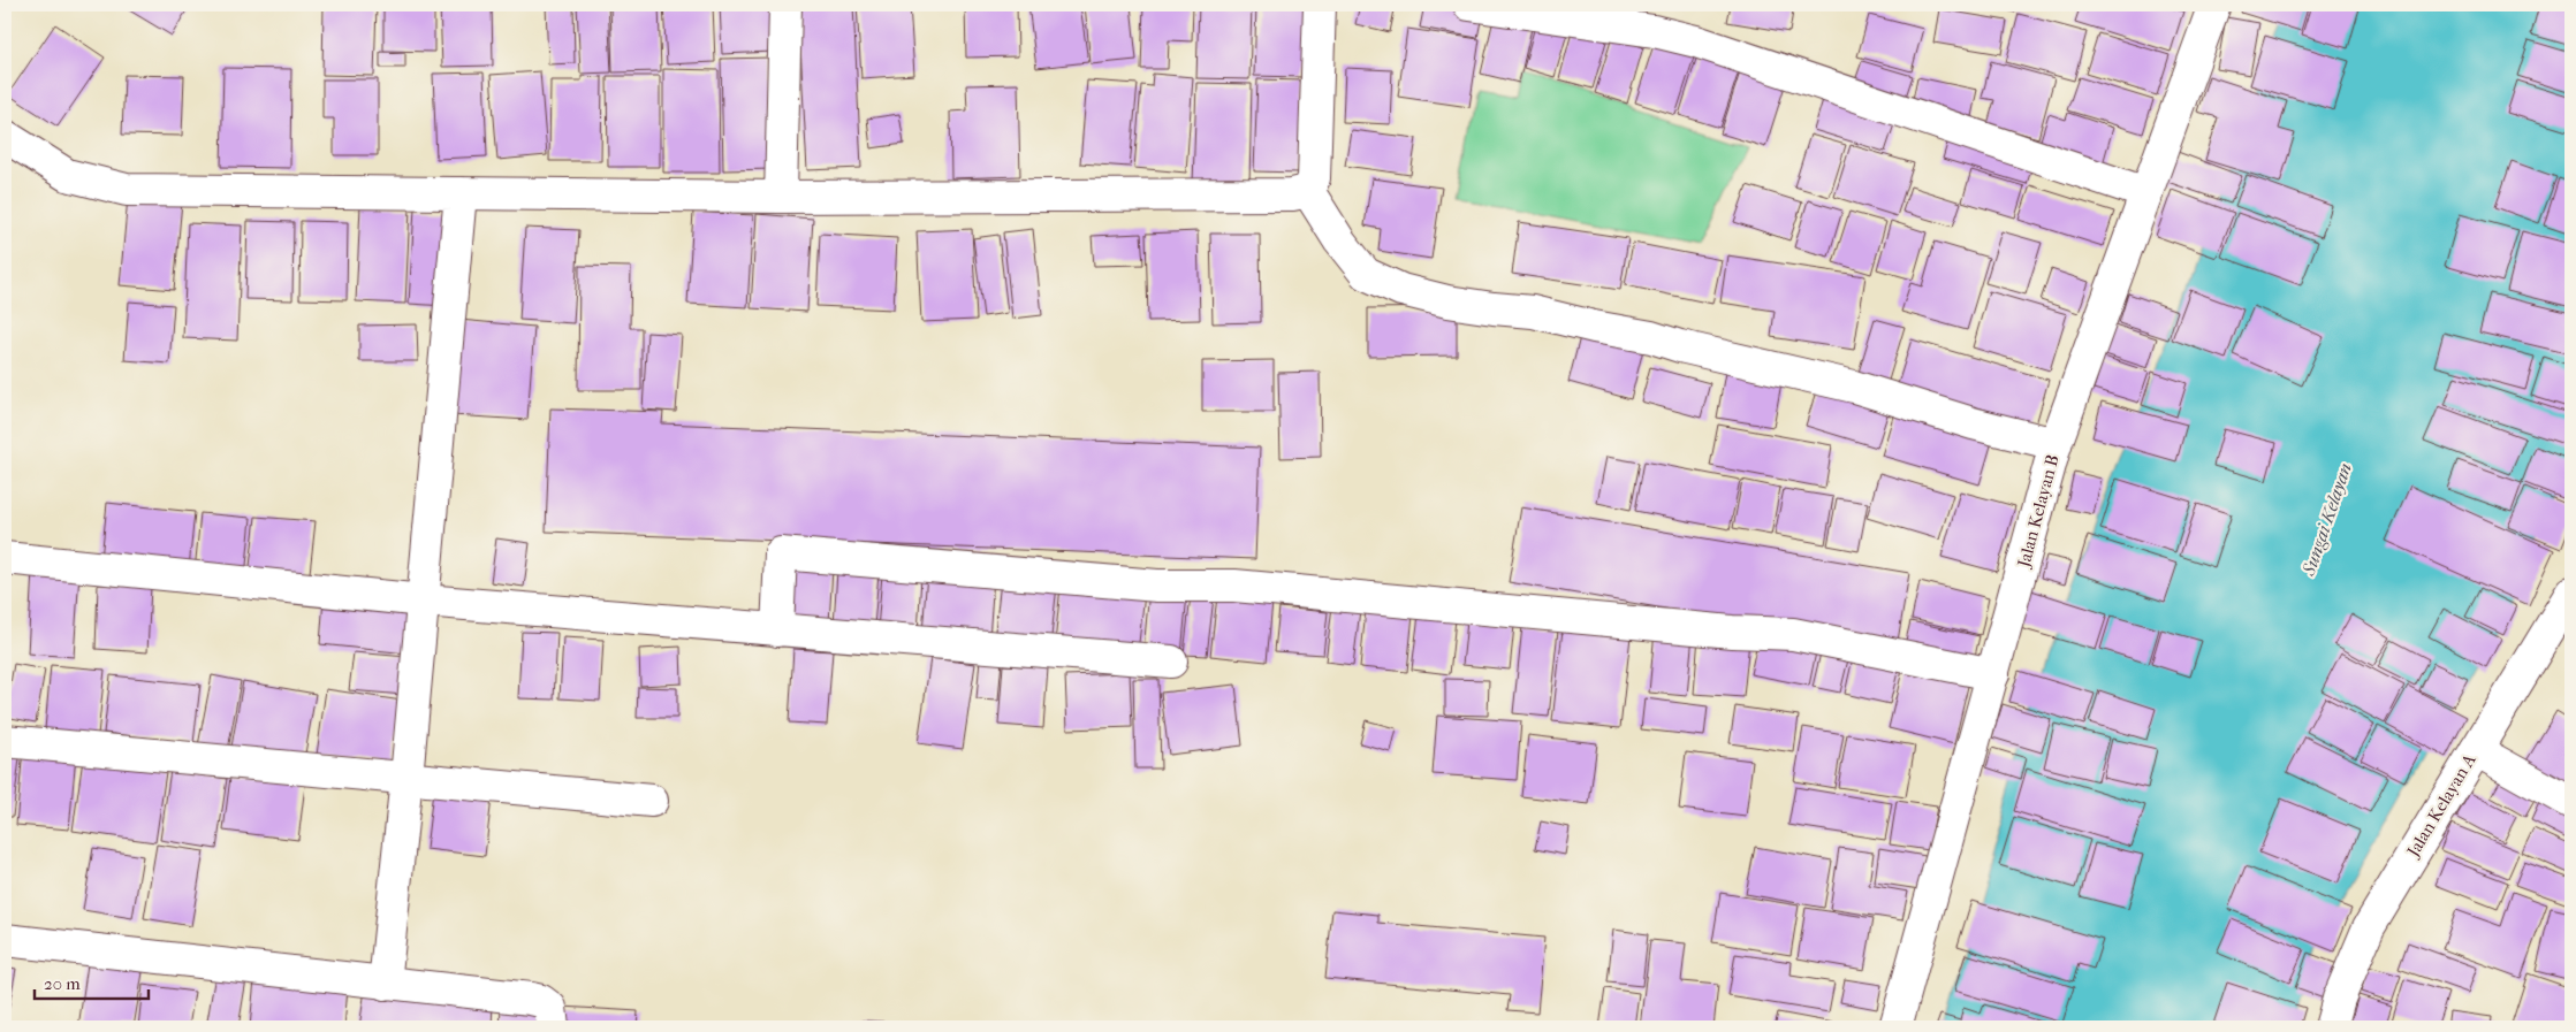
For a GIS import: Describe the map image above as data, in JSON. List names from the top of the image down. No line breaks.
{"streets":{"street":["Jalan Kelayan B","Jalan Kelayan A"]},"water":["Sungai Kelayan"],"scale_bar":"20 m"}
